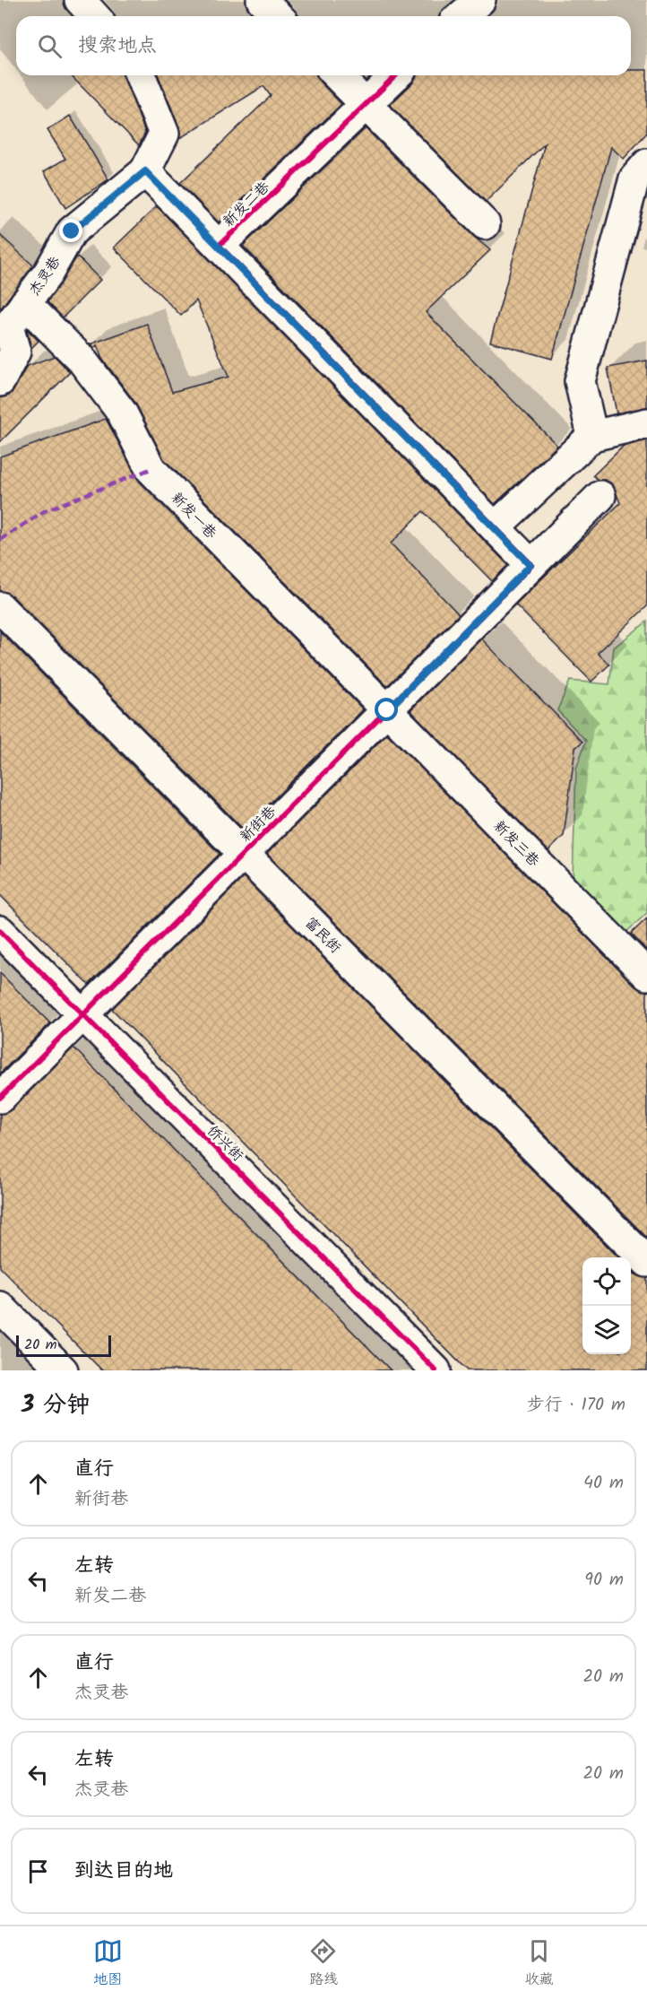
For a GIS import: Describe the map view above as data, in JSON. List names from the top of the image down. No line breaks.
{"streets":{"street":["新发二巷","杰灵巷","新发一巷","新街巷","新发三巷","富民街","侨兴街"]},"crossings":[["新发二巷","新街巷"],["杰灵巷","新发一巷"],["新发一巷","新街巷"],["新发一巷","新发三巷"],["新街巷","新发三巷"],["新街巷","富民街"],["新街巷","侨兴街"]],"scale_bar":"20 m","page":{"search":"搜索地点","scale":"20 m","heading":["3 分钟","步行 · 170 m"],"list":[["直行","新街巷","40 m"],["左转","新发二巷","90 m"],["直行","杰灵巷","20 m"],["左转","杰灵巷","20 m"],"到达目的地"],"nav":["地图","路线","收藏"]}}
